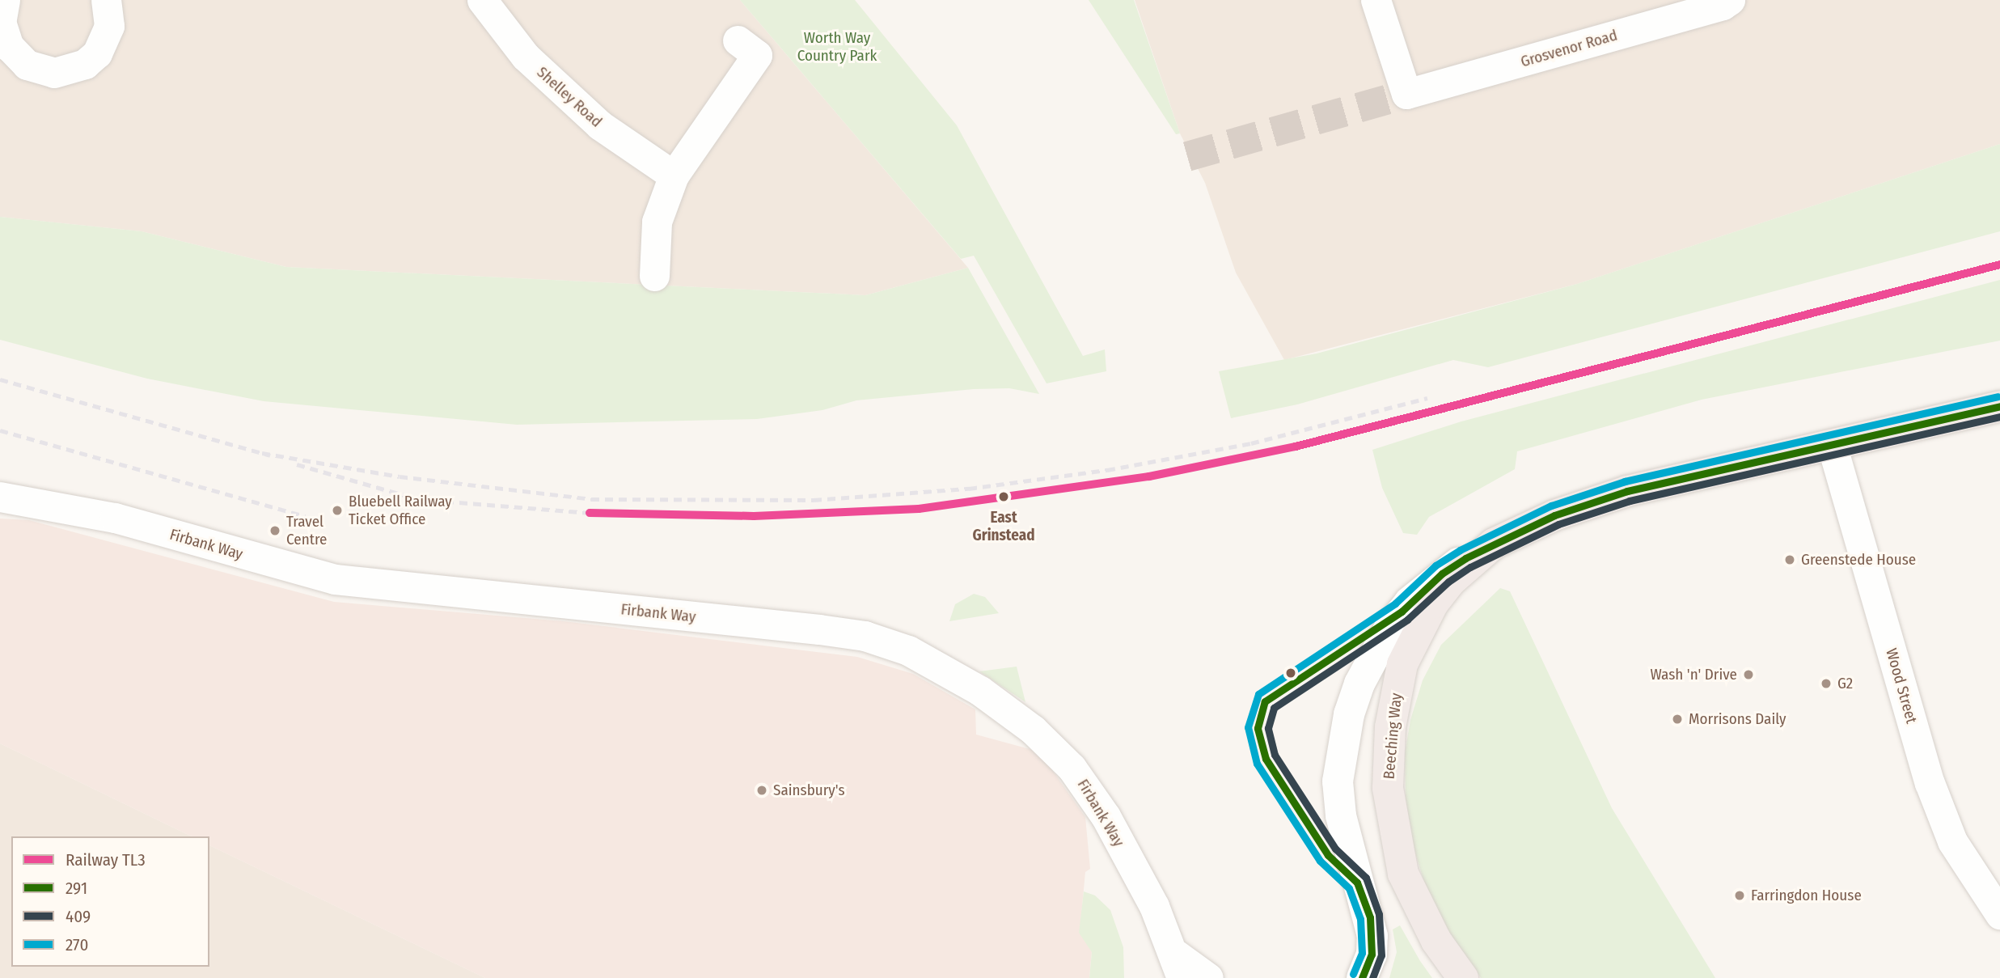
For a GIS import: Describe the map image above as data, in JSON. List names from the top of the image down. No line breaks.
{"streets":{"highway":["Beeching Way"],"street":["Grosvenor Road","Shelley Road","Firbank Way","Wood Street"]},"crossings":[["Wood Street","Beeching Way"]],"parks":["Worth Way Country Park"],"places":["East Grinstead","Bluebell Railway Ticket Office","Travel Centre","Greenstede House","Wash 'n' Drive","G2","Morrisons Daily","Sainsbury's","Farringdon House"],"lines":["rail line TL3","transit line 270","transit line 291","transit line 409"],"legend":["Railway TL3","291","409","270"]}
